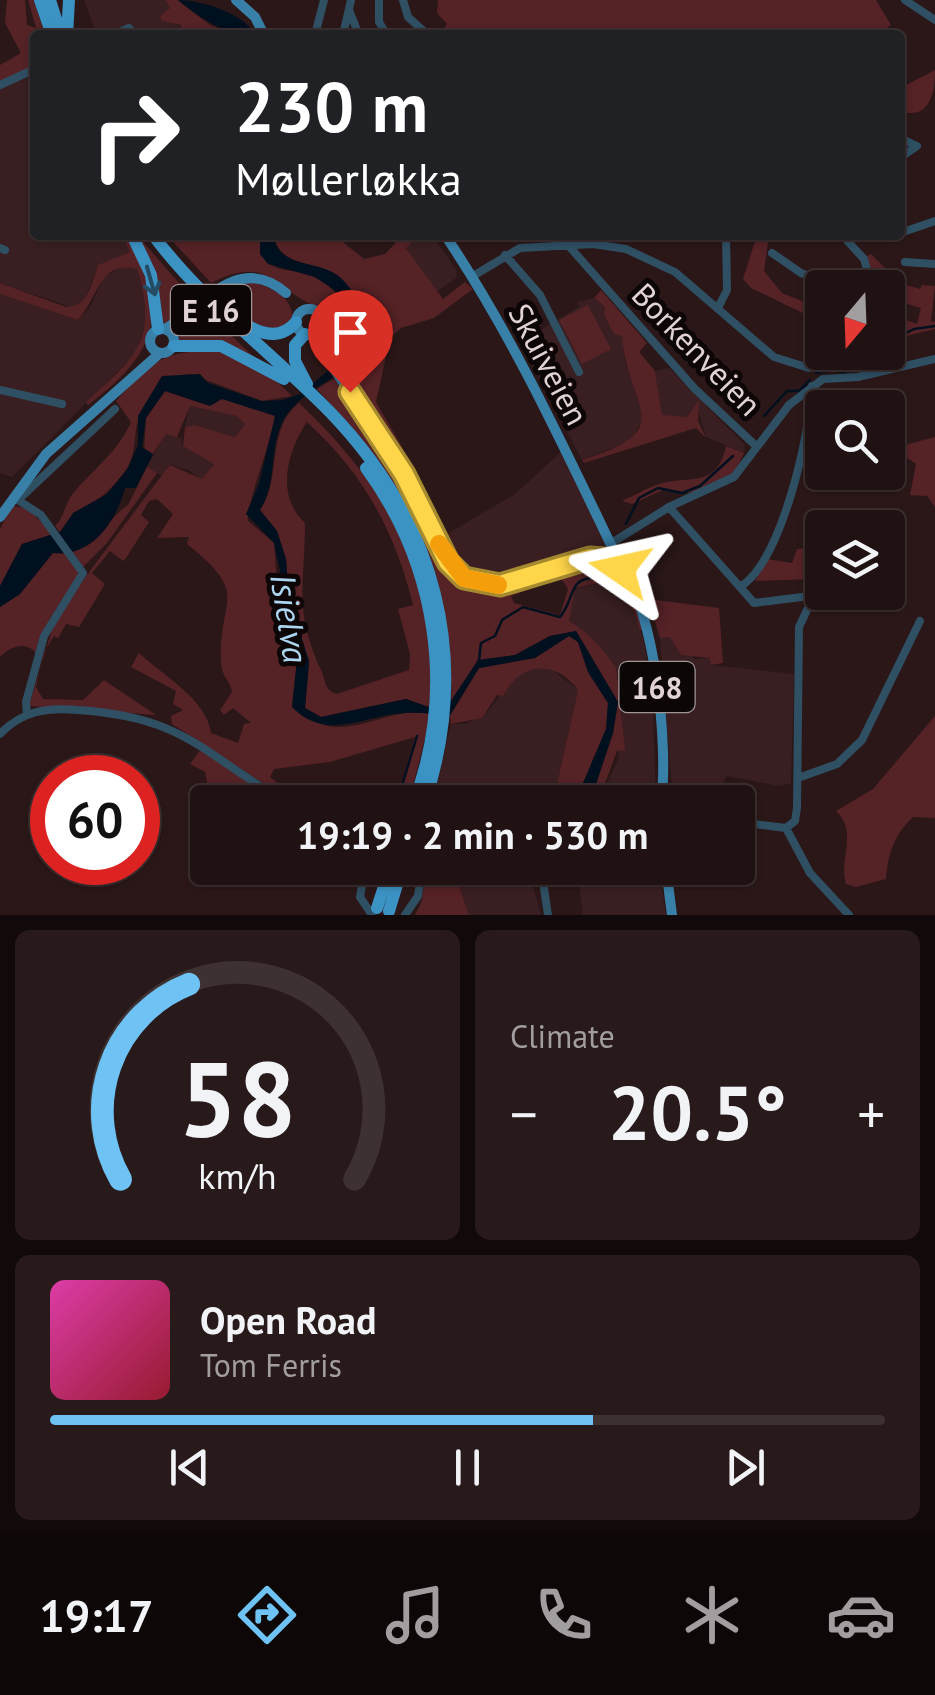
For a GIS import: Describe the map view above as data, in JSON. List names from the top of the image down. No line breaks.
{"streets":{"highway":["E 16"],"main road":["Skuiveien","168"],"street":["Borkenveien"]},"crossings":[["E 16","168"],["Skuiveien","168"]],"water":["Isielva"],"north":"bottom","page":{"turn":["230 m","Møllerløkka"],"limit":"60","trip":"19:19 · 2 min · 530 m","tile":"Climate","heat":["−","20.5°","+"],"song":["Open Road","Tom Ferris"],"tabs":"19:17","gauge":["58","km/h"]}}
